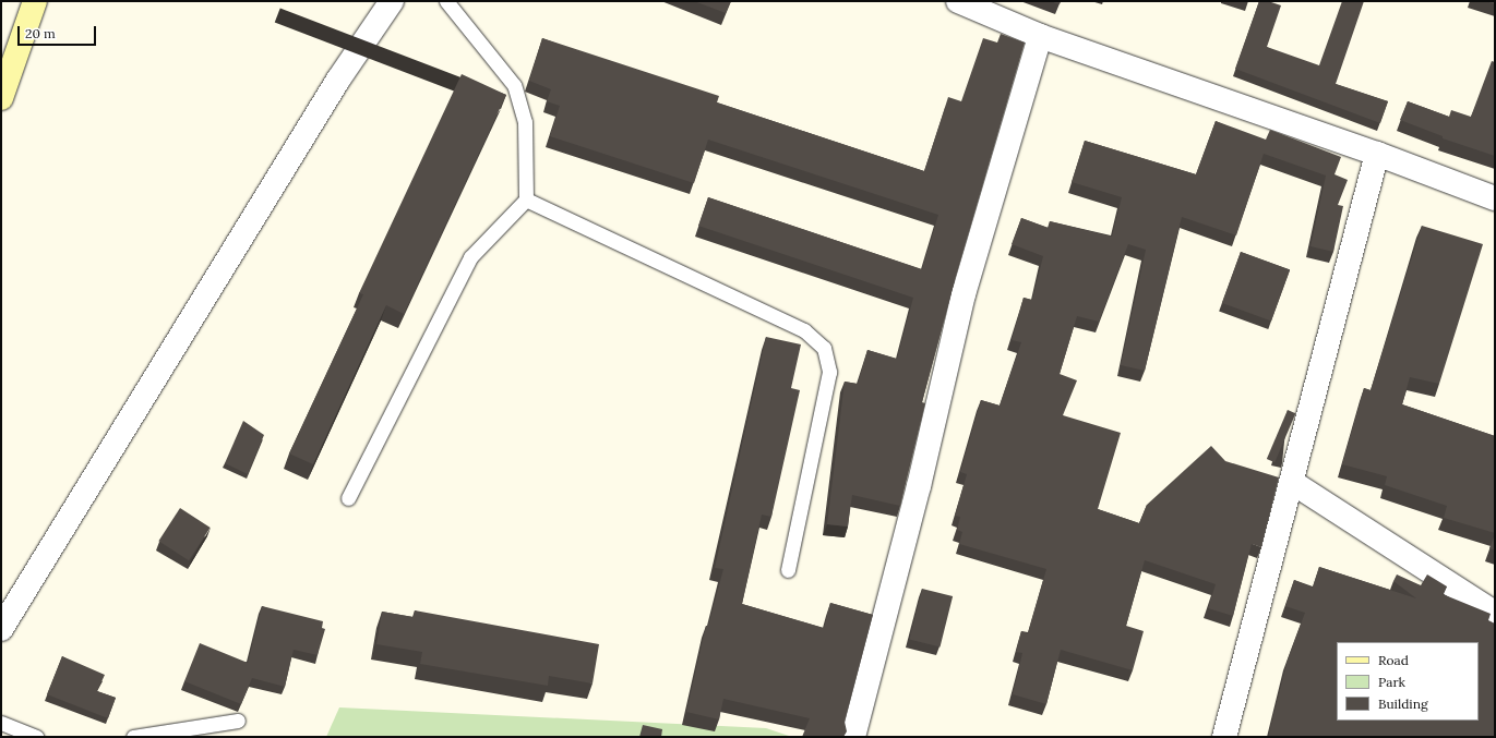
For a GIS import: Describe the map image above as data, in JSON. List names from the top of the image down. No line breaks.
{"legend":["Road","Park","Building"],"scale_bar":"20 m"}
